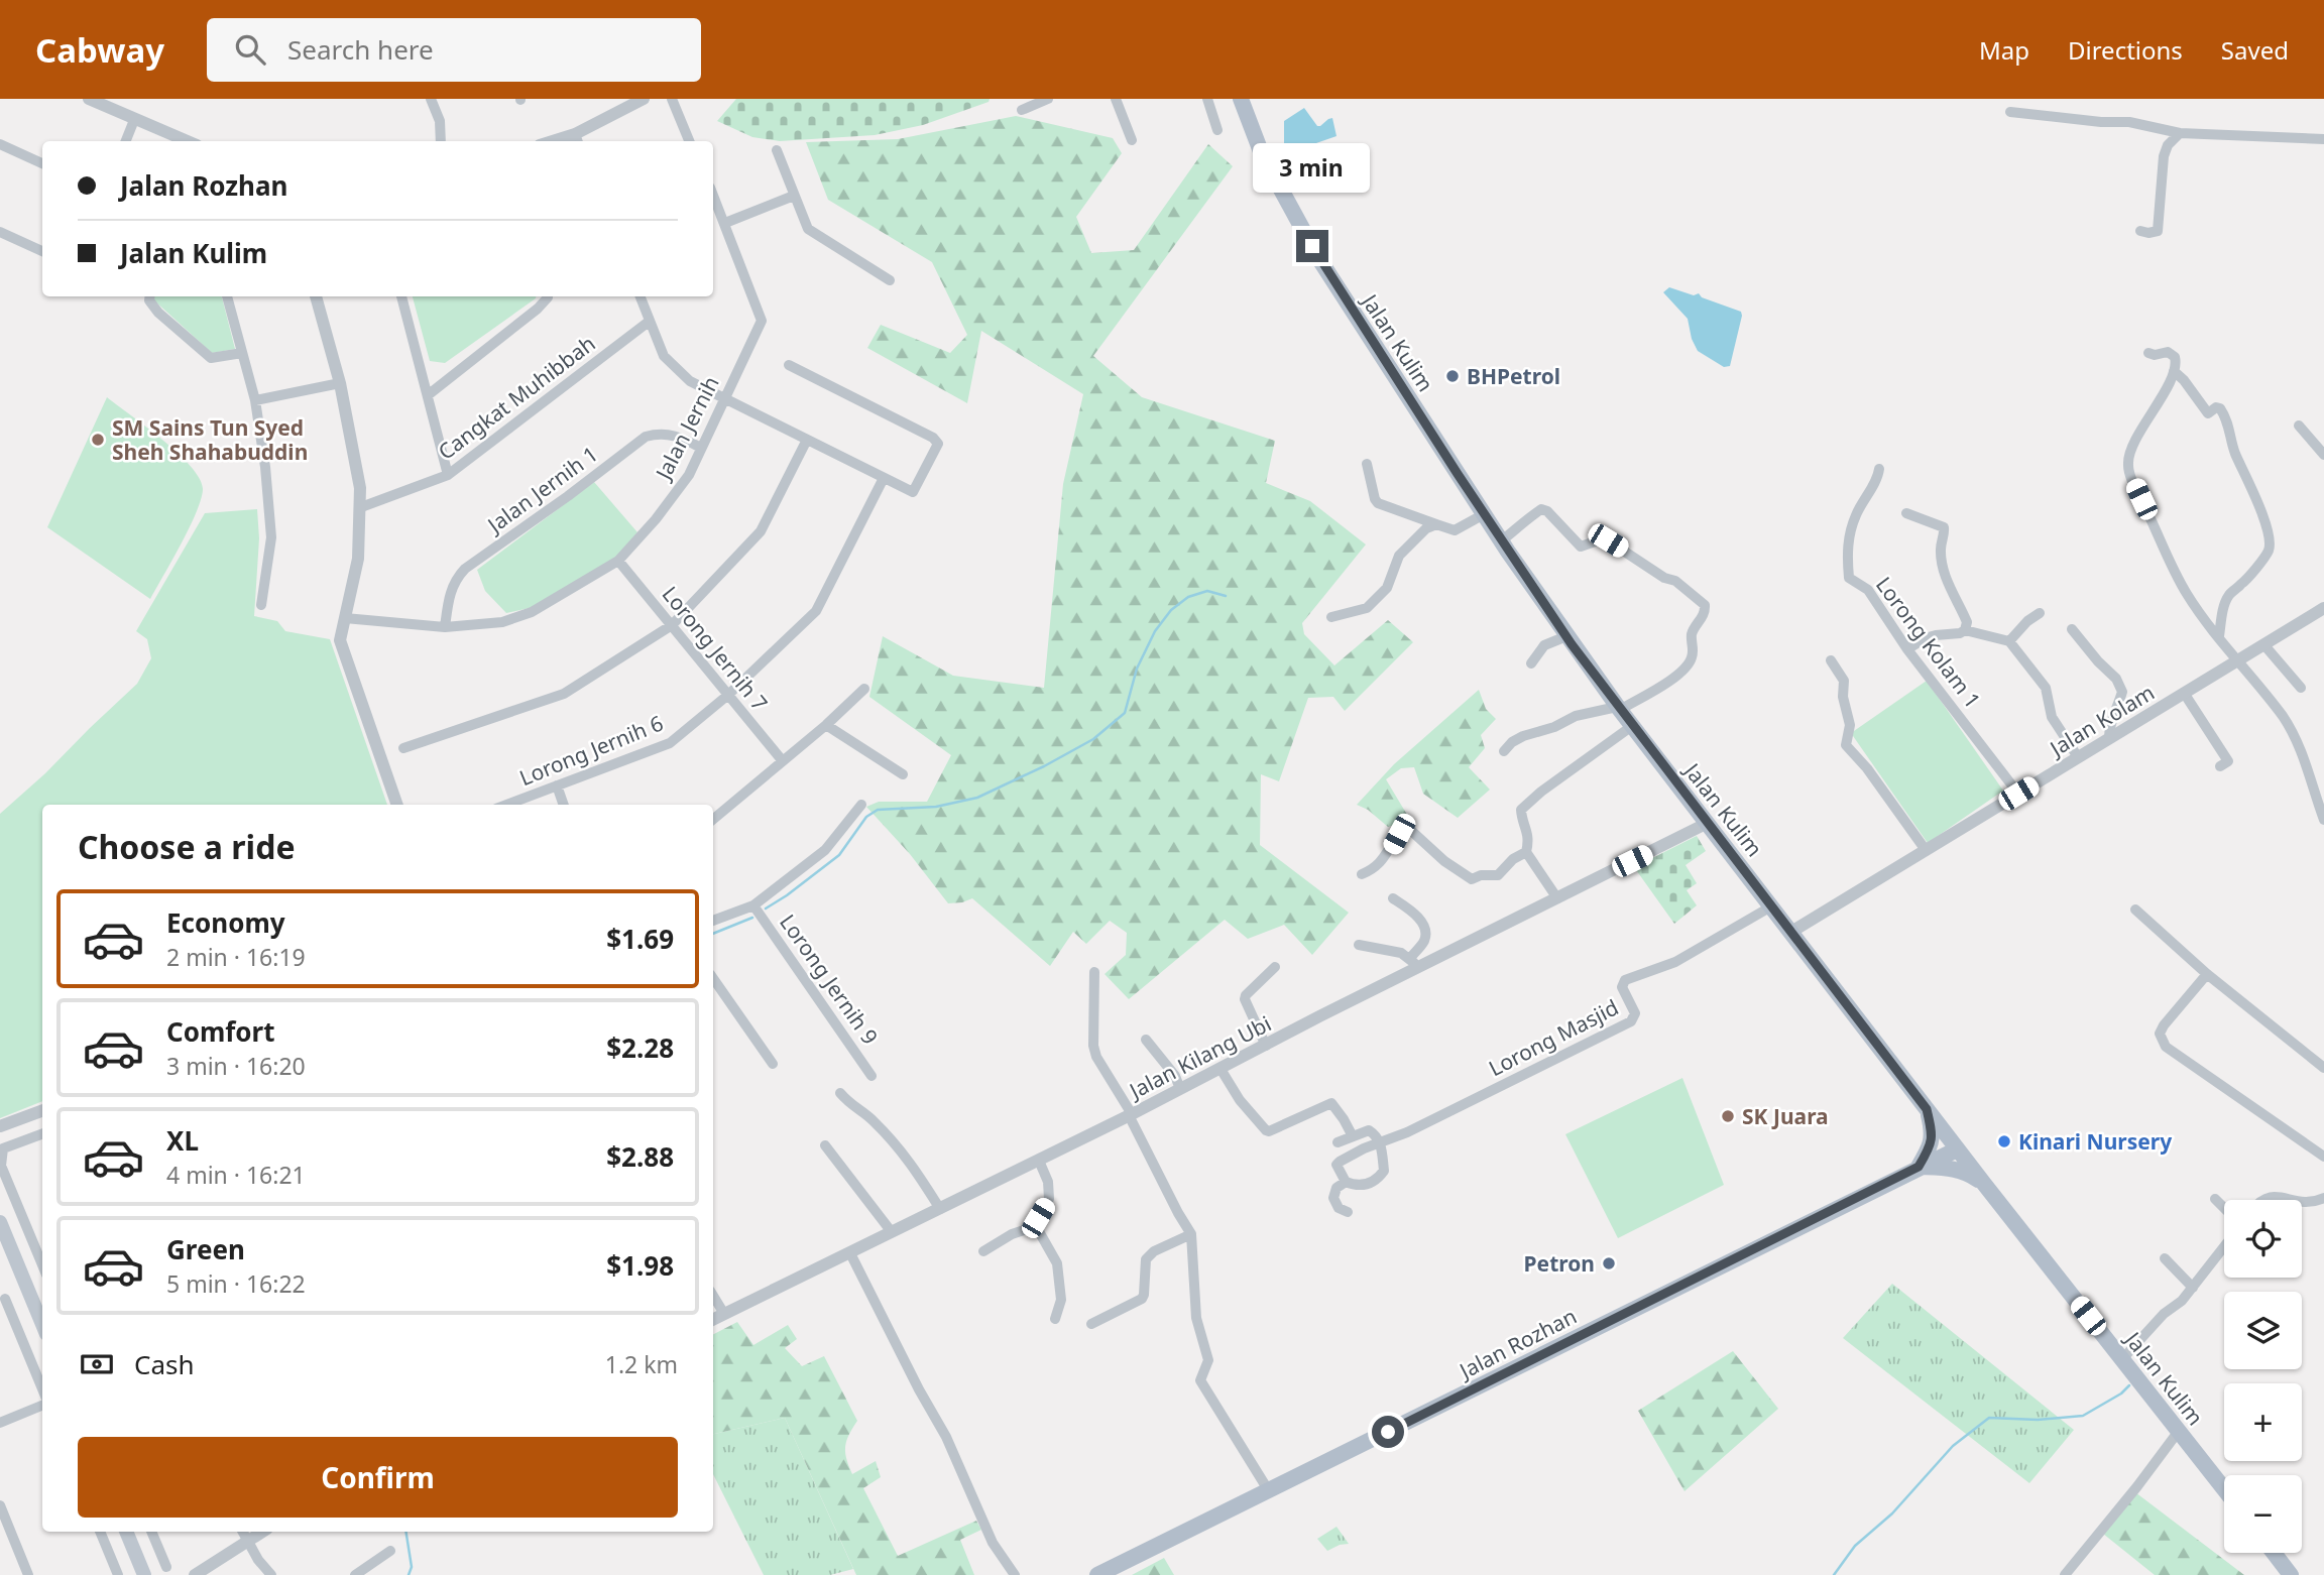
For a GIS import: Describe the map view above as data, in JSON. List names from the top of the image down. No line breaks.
{"streets":{"main road":["Jalan Kulim","Jalan Rozhan"],"street":["Cangkat Muhibbah","Jalan Jernih","Jalan Jernih 1","Lorong Kolam 1","Lorong Jernih 7","Jalan Kolam","Lorong Jernih 6","Lorong Jernih 9","Lorong Masjid","Jalan Kilang Ubi"]},"crossings":[["Jalan Kulim","Jalan Kolam"],["Jalan Kulim","Lorong Masjid"],["Jalan Kulim","Jalan Kilang Ubi"],["Jalan Kulim","Jalan Rozhan"],["Jalan Jernih","Jalan Jernih 1"],["Jalan Jernih","Lorong Jernih 7"],["Lorong Kolam 1","Jalan Kolam"],["Lorong Jernih 7","Lorong Jernih 6"]],"places":["BHPetrol","SM Sains Tun Syed Sheh Shahabuddin","SK Juara","Kinari Nursery","Petron"],"page":{"header":"Cabway","search":"Search here","nav":["Map","Directions","Saved"],"banner":["Jalan Rozhan","Jalan Kulim"],"bubble":"3 min","heading":"Choose a ride","list":[{"name":"Economy","note":"2 min · 16:19","value":"$1.69"},{"name":"Comfort","note":"3 min · 16:20","value":"$2.28"},{"name":"XL","note":"4 min · 16:21","value":"$2.88"},{"name":"Green","note":"5 min · 16:22","value":"$1.98"}],"map_buttons":["+","−"],"pay":["Cash","1.2 km"],"buttons":"Confirm"}}
